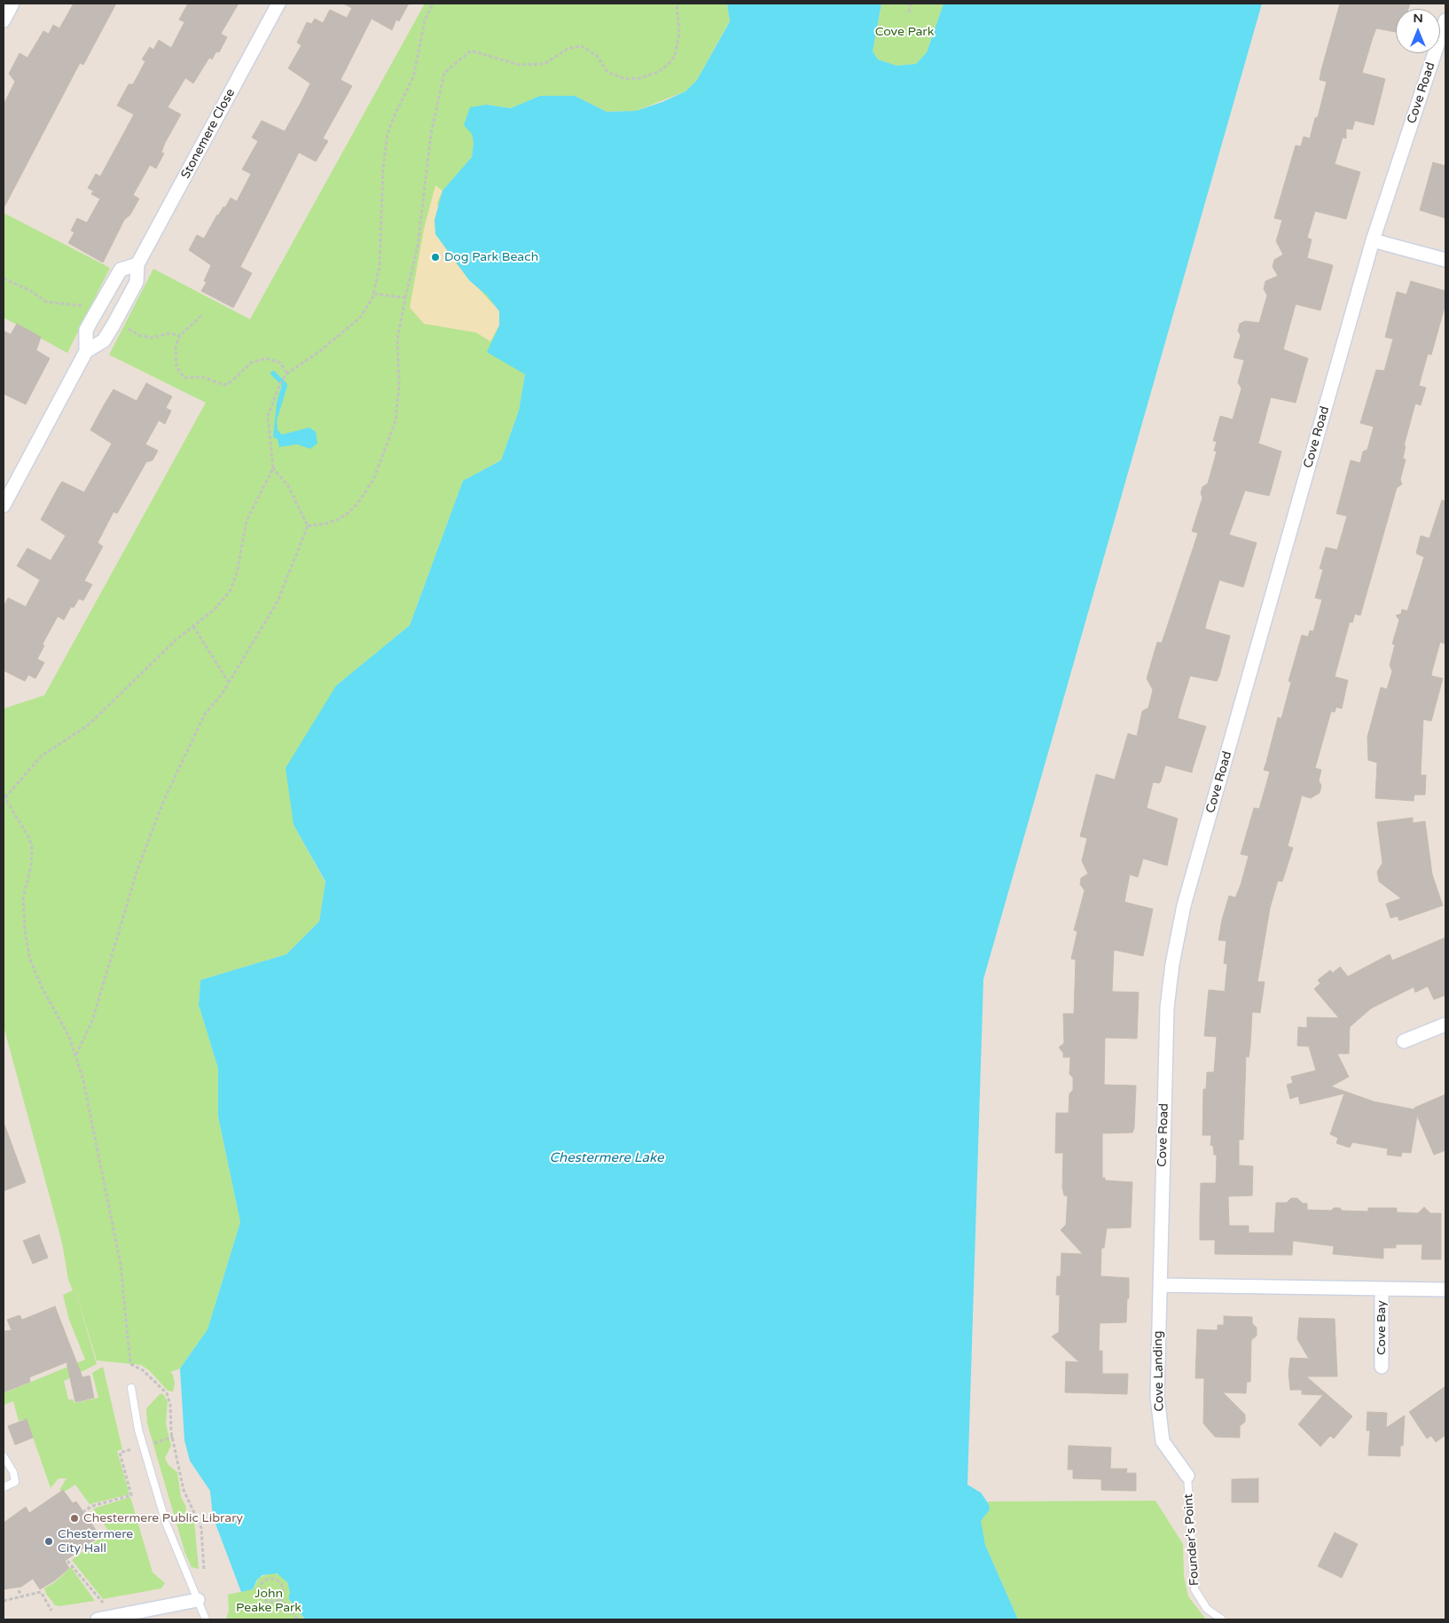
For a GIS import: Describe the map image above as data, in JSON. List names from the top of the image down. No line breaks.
{"streets":{"street":["Cove Road","Stonemere Close","Cove Bay","Cove Landing"],"lane":["Founder's Point"]},"crossings":[["Cove Road","Cove Landing"],["Cove Landing","Founder's Point"]],"water":["Chestermere Lake"],"parks":["Cove Park","John Peake Park"],"places":["Dog Park Beach","Chestermere Public Library","Chestermere City Hall"],"north":"top"}
